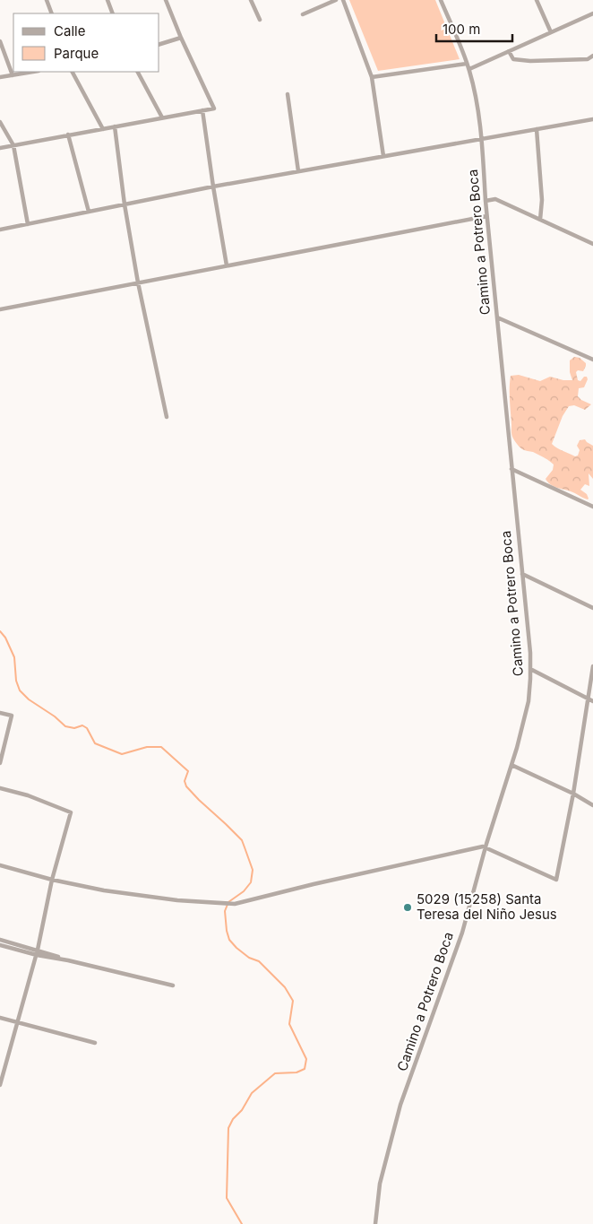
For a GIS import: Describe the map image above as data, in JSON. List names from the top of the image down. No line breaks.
{"streets":{"street":["Camino a Potrero Boca"]},"places":["5029 (15258) Santa Teresa del Niño Jesus"],"legend":["Calle","Parque"],"scale_bar":"100 m"}
